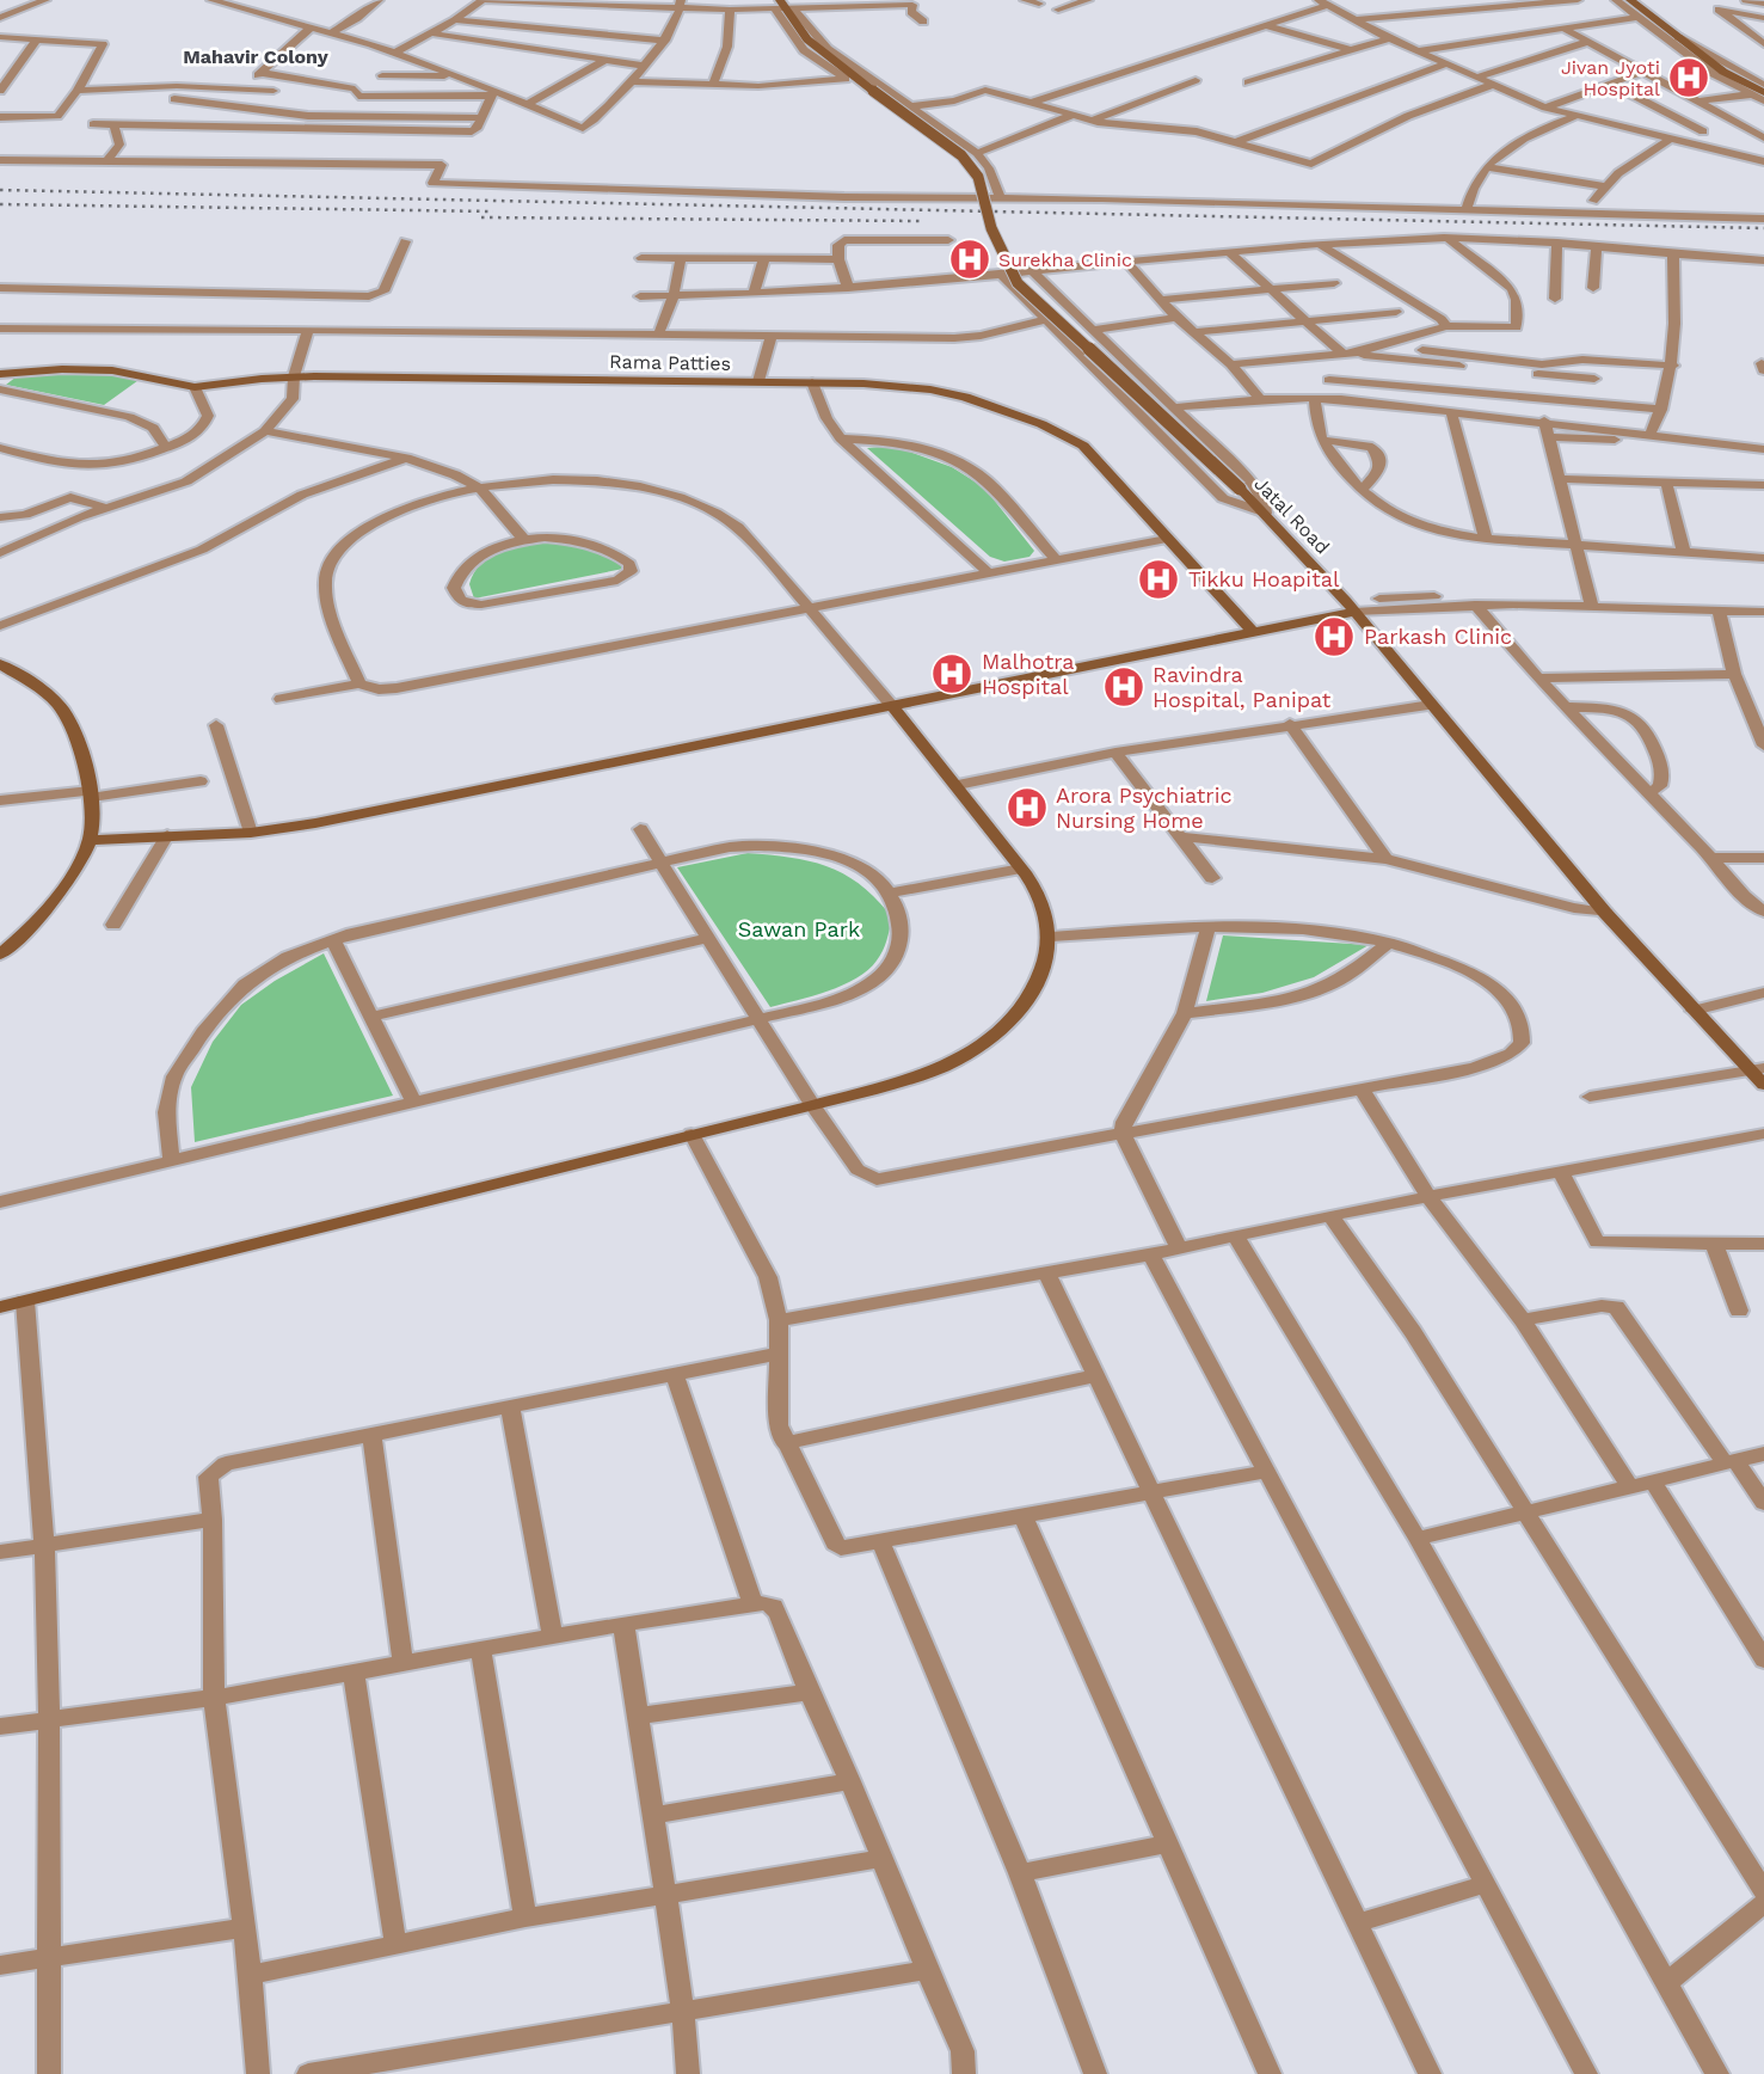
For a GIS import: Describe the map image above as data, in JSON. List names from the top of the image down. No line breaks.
{"streets":{"street":["Rama Patties","Jatal Road"]},"districts":["Mahavir Colony"],"parks":["Sawan Park"],"places":{"hospital":["Jivan Jyoti Hospital","Surekha Clinic","Tikku Hoapital","Parkash Clinic","Malhotra Hospital","Ravindra Hospital, Panipat","Arora Psychiatric Nursing Home"]}}
